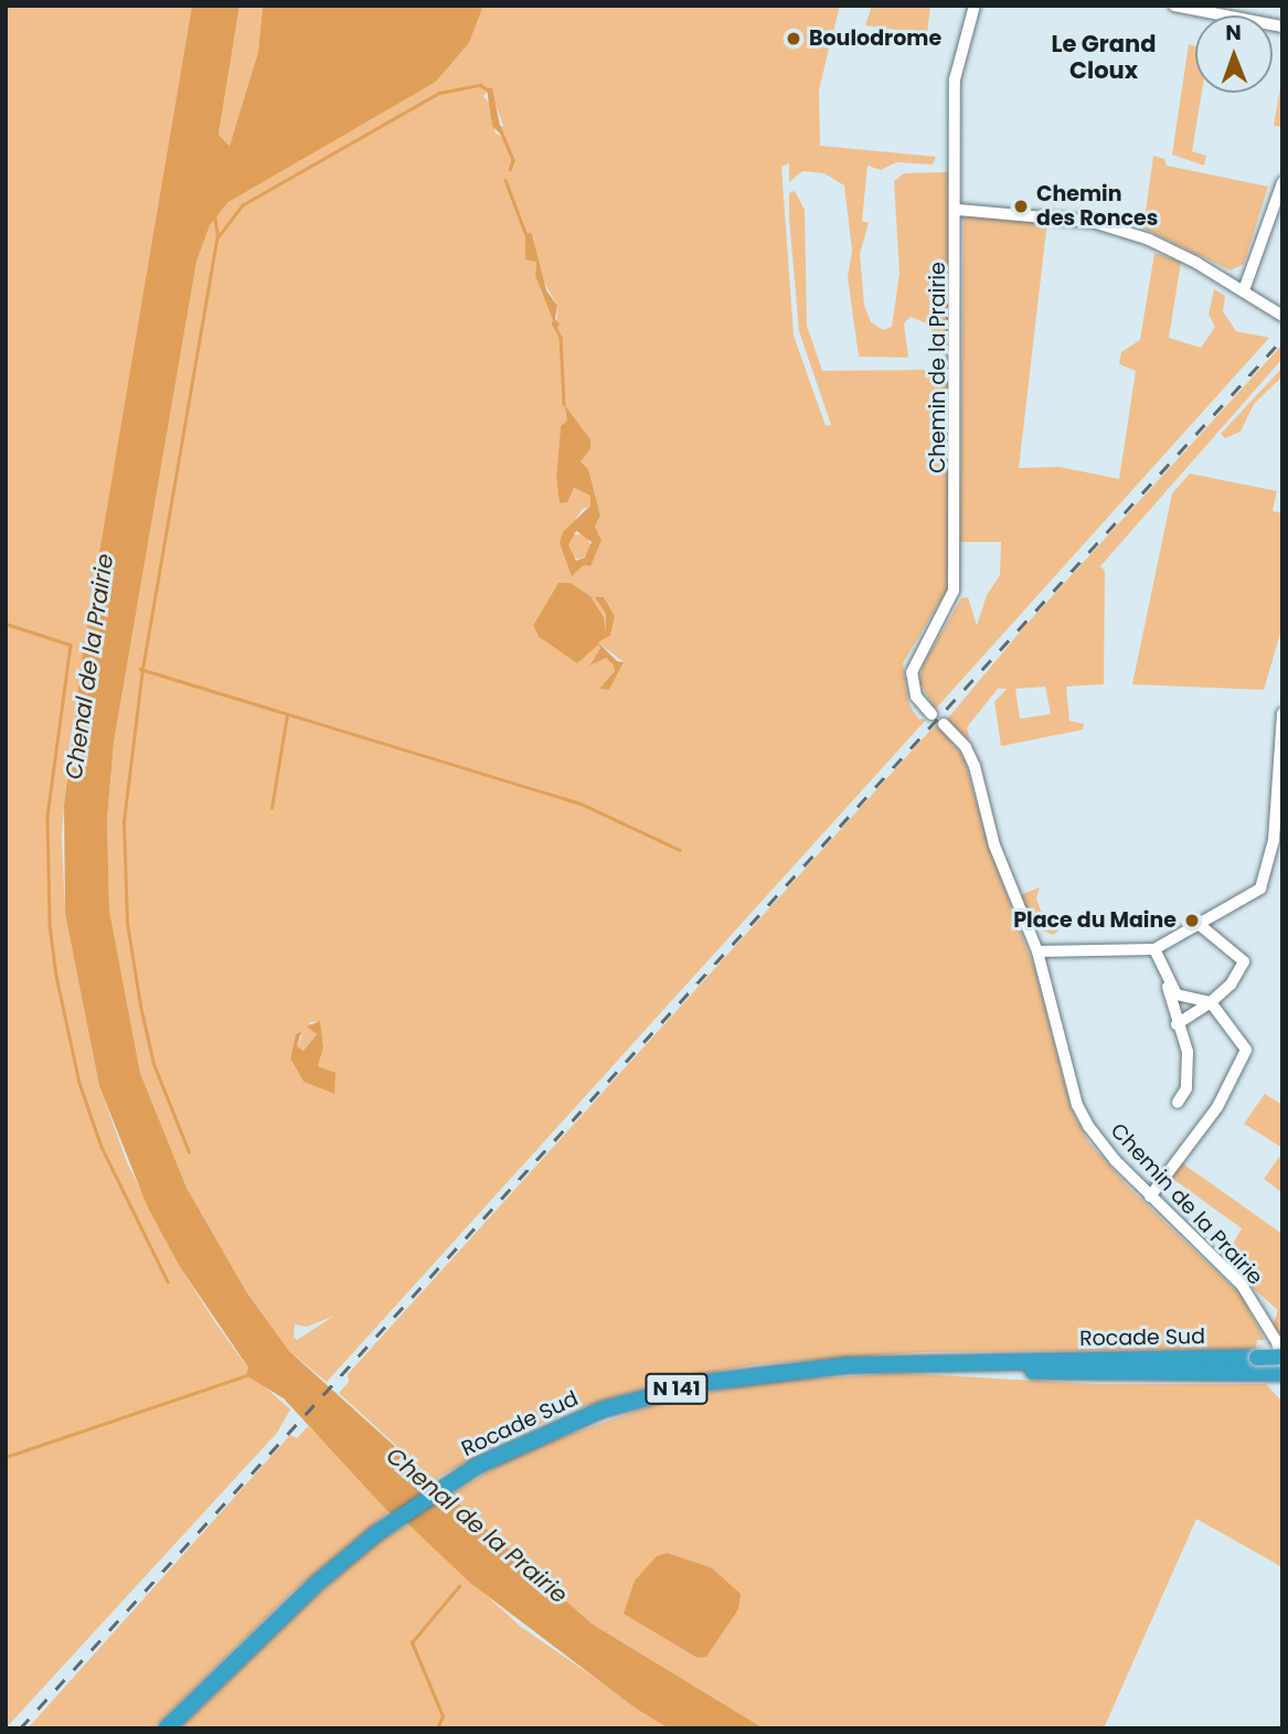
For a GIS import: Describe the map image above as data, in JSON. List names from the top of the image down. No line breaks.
{"streets":{"highway":["Rocade Sud","N 141"],"street":["Chemin de la Prairie"]},"crossings":[["Rocade Sud","N 141"]],"districts":["Le Grand Cloux"],"water":["Chenal de la Prairie"],"places":["Boulodrome","Chemin des Ronces","Place du Maine"],"north":"top"}
